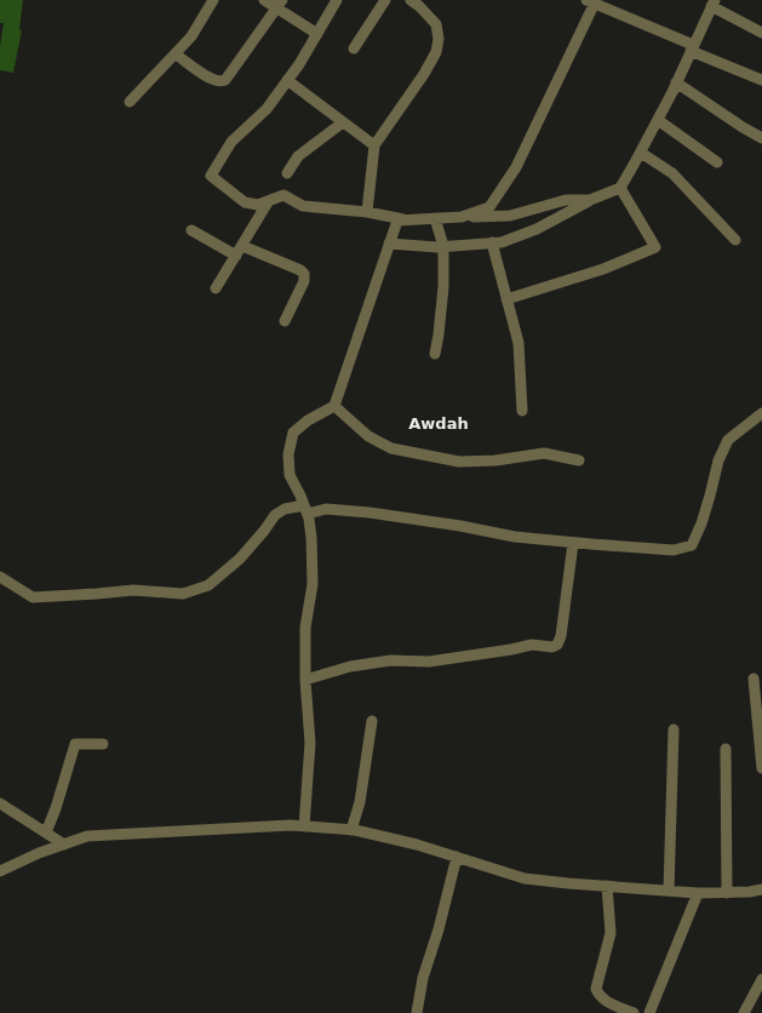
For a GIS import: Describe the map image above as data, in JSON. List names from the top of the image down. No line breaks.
{"districts":["Awdah"]}
